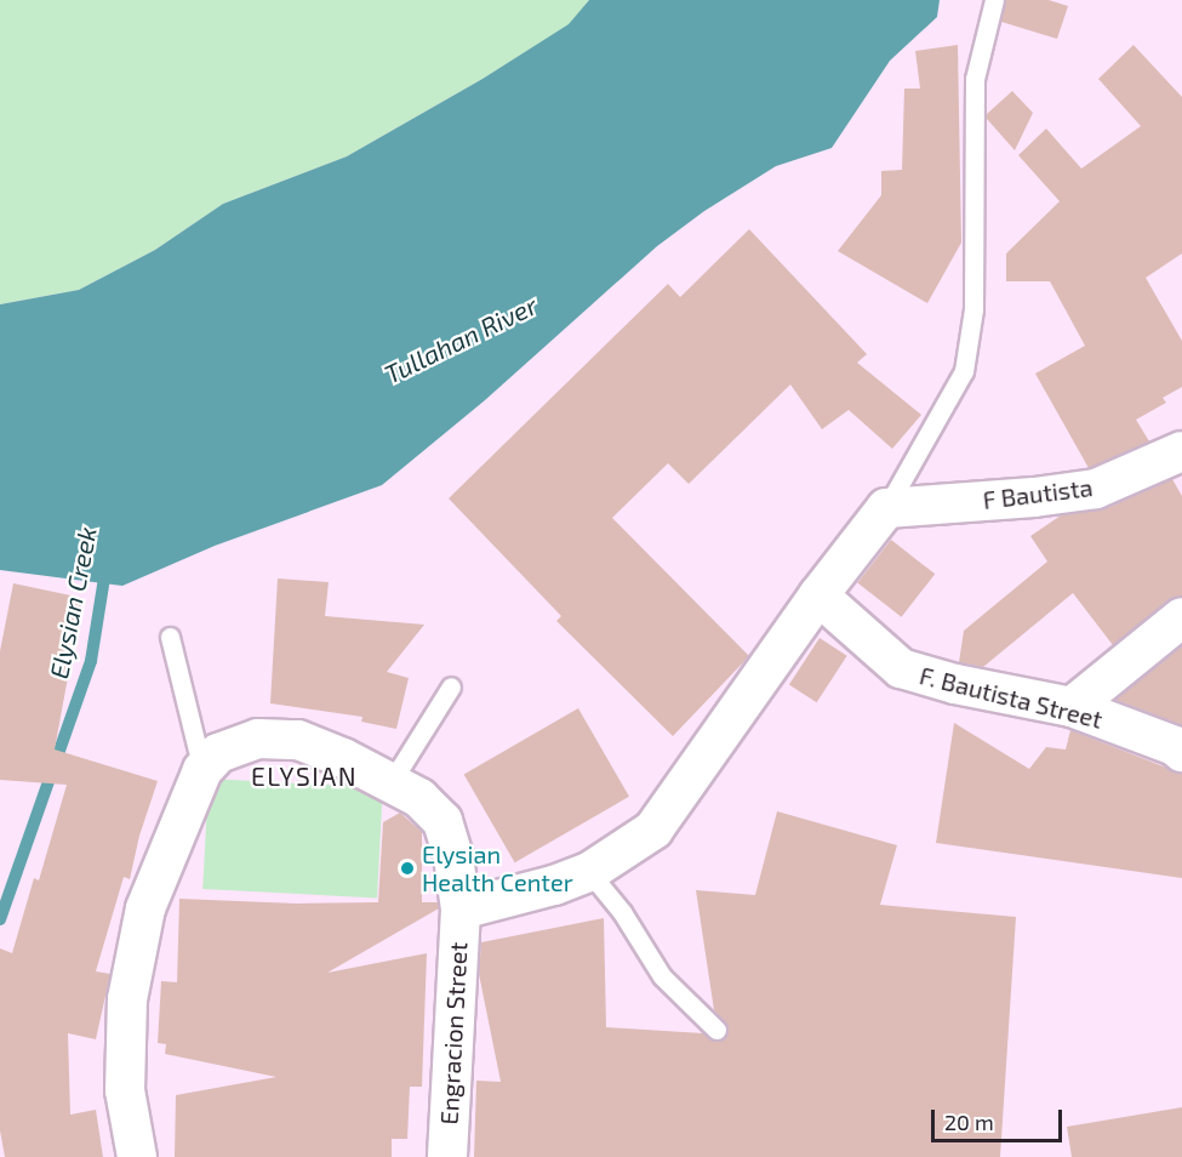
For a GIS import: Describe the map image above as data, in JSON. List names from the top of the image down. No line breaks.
{"streets":{"street":["F Bautista","F. Bautista Street","Engracion Street"]},"districts":["ELYSIAN"],"water":["Tullahan River","Elysian Creek"],"places":["Elysian Health Center"],"scale_bar":"20 m"}
